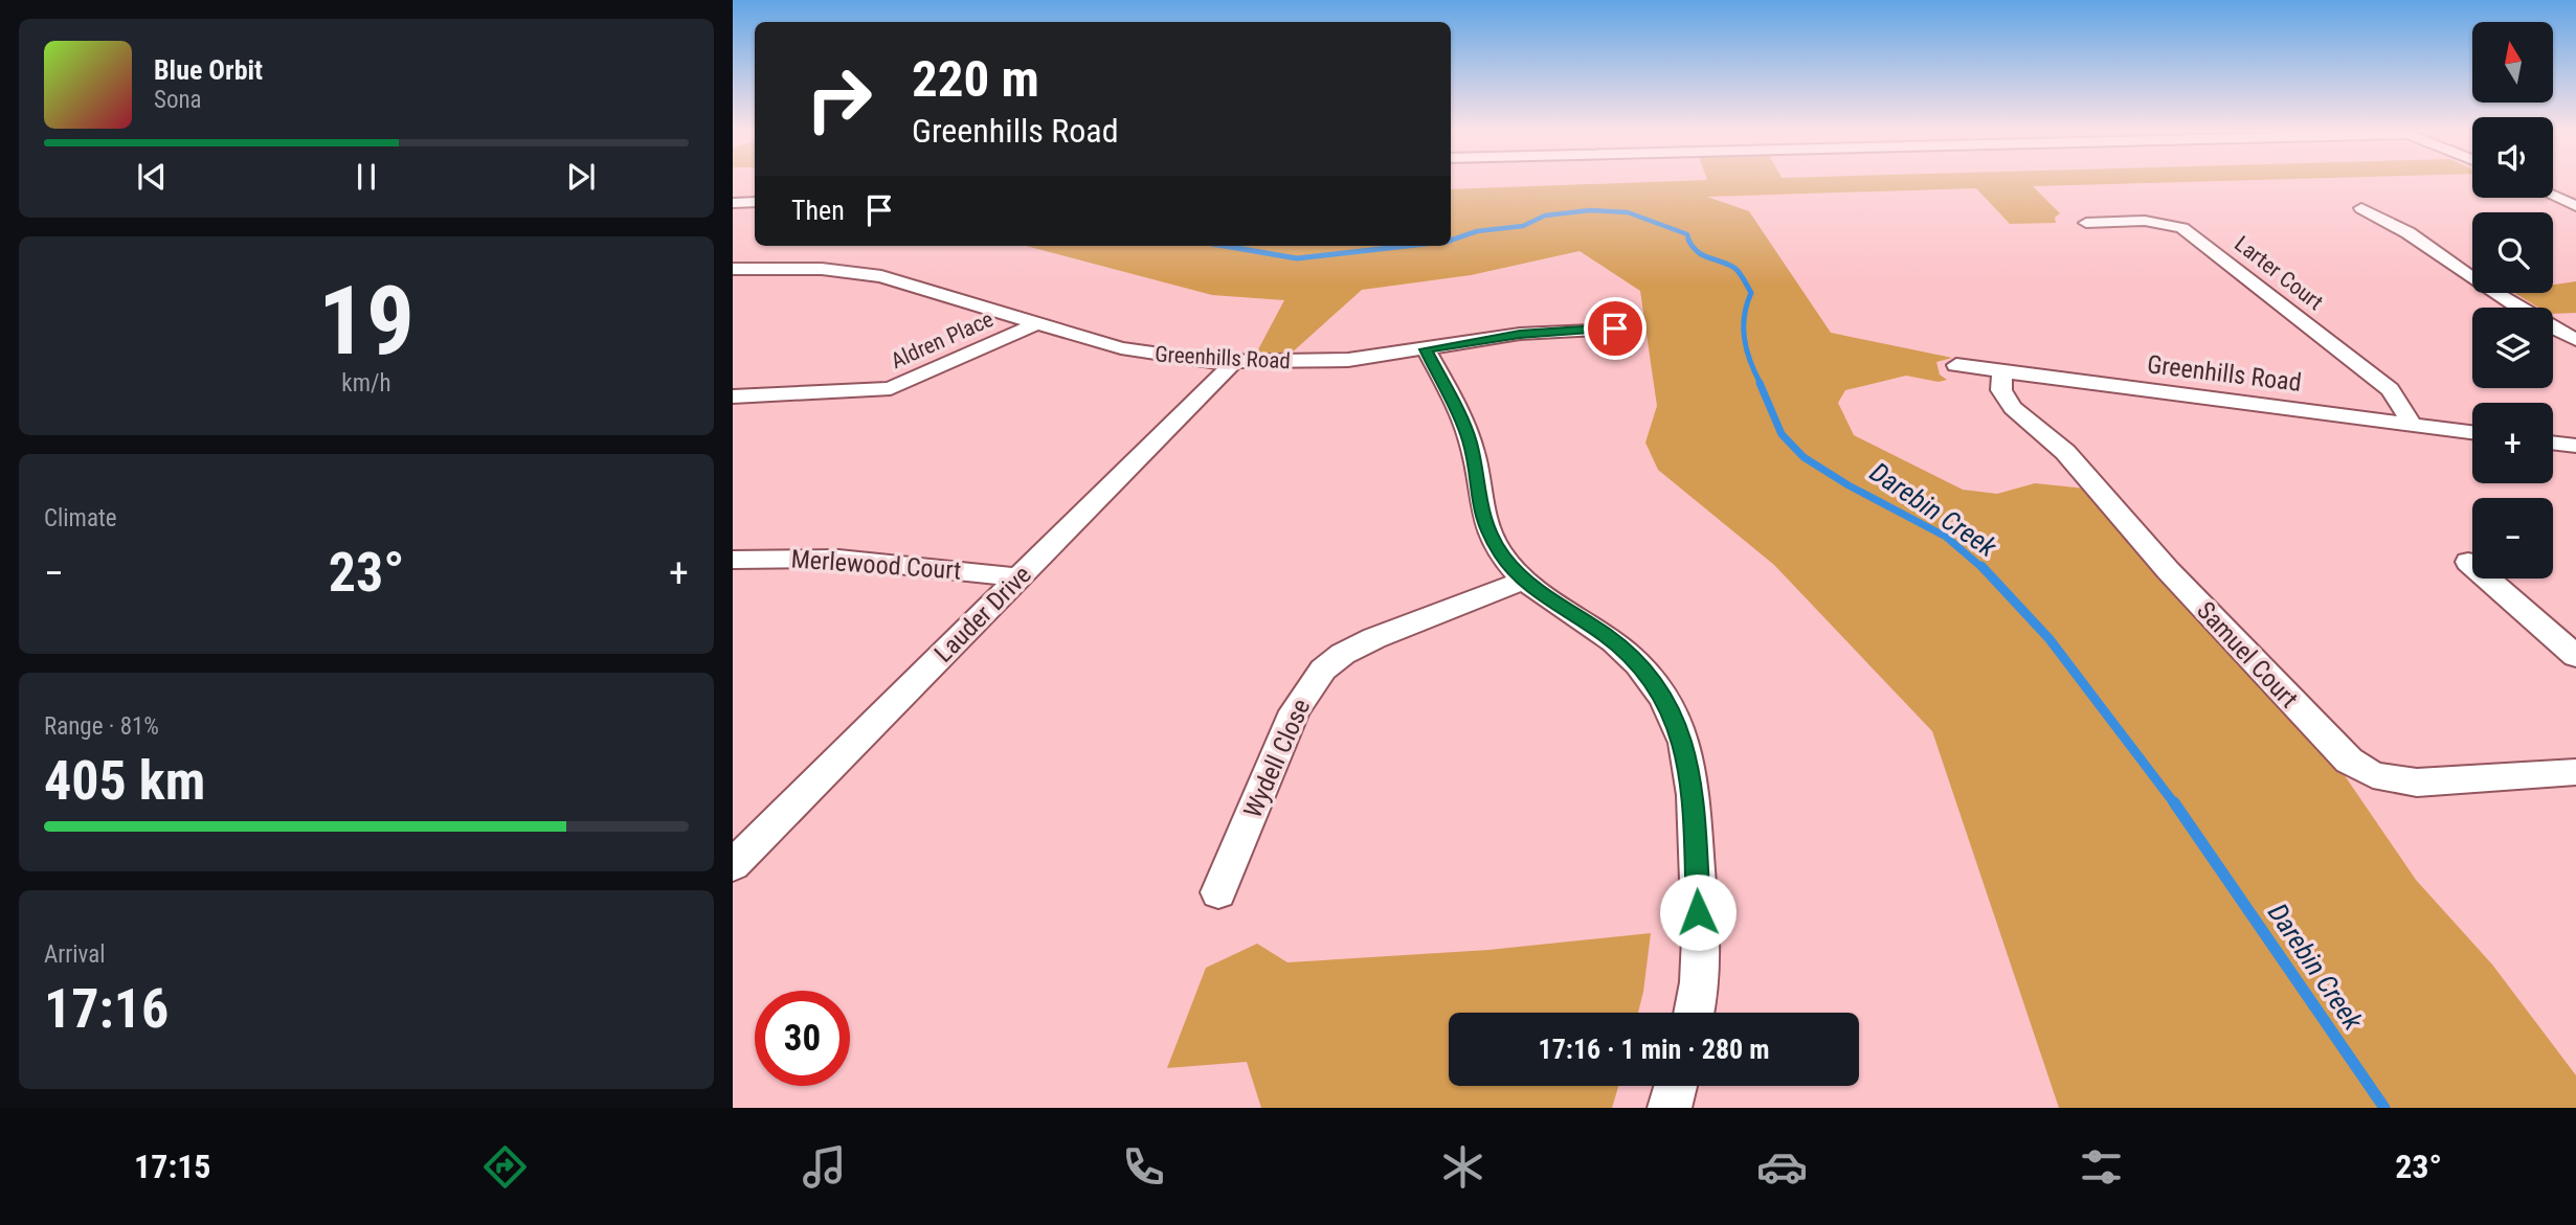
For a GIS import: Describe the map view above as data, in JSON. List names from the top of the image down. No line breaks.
{"streets":{"street":["Larter Court","Aldren Place","Greenhills Road","Merlewood Court","Lauder Drive","Samuel Court","Wydell Close"]},"crossings":[["Larter Court","Greenhills Road"],["Aldren Place","Greenhills Road"],["Greenhills Road","Lauder Drive"],["Greenhills Road","Samuel Court"],["Merlewood Court","Lauder Drive"]],"water":["Darebin Creek"],"north":"top","page":{"map_buttons":["+","−"],"turn":["220 m","Greenhills Road"],"song":["Blue Orbit","Sona"],"then":"Then","tile":[["19","km/h"],"Climate",["Range · 81%","405 km"],["Arrival","17:16"]],"heat":["−","23°","+"],"limit":"30","trip":"17:16 · 1 min · 280 m","tabs":["17:15","23°"]}}
